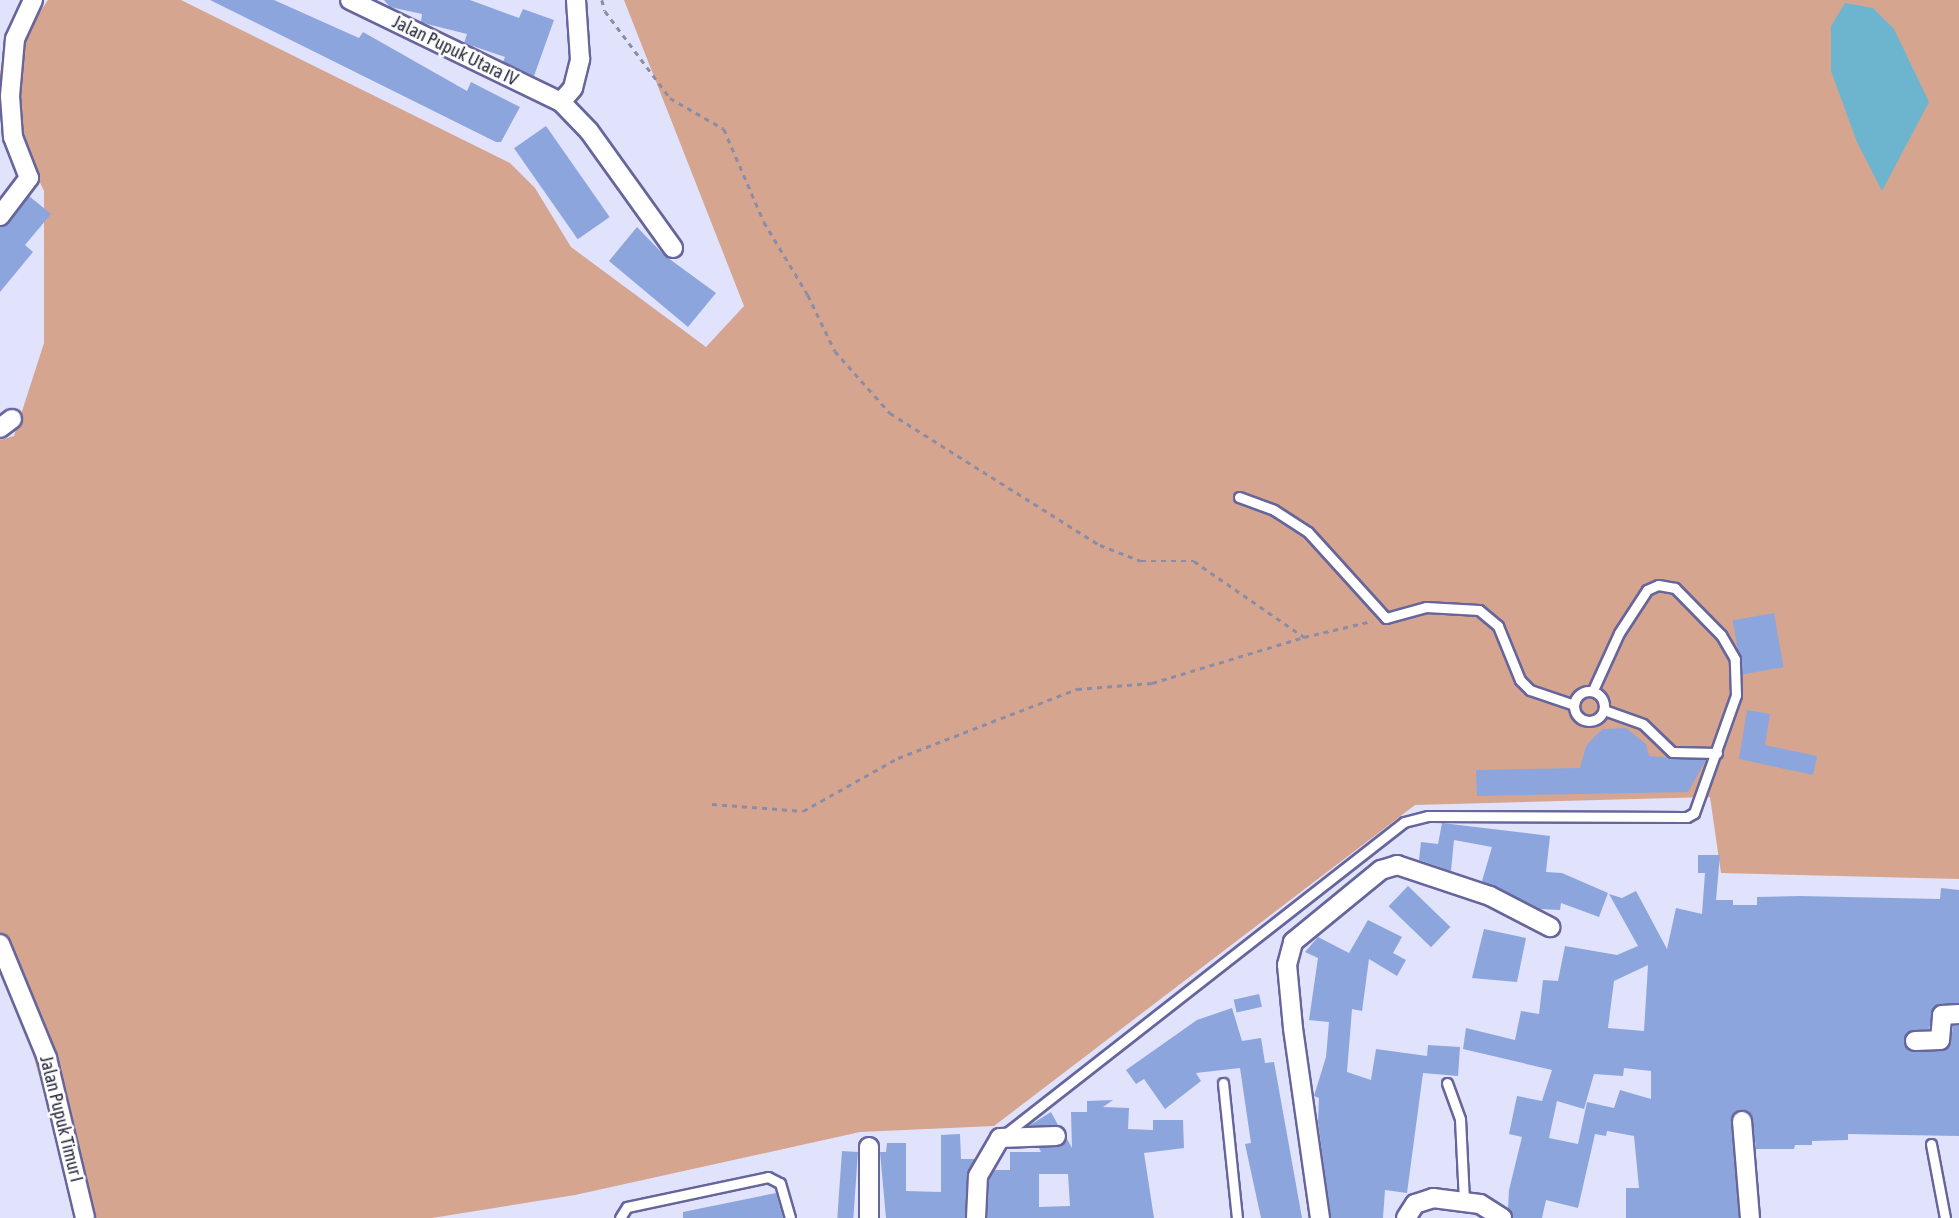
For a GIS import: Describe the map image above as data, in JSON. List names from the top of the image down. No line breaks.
{"streets":{"street":["Jalan Pupuk Utara IV","Jalan Pupuk Timur I"]}}
